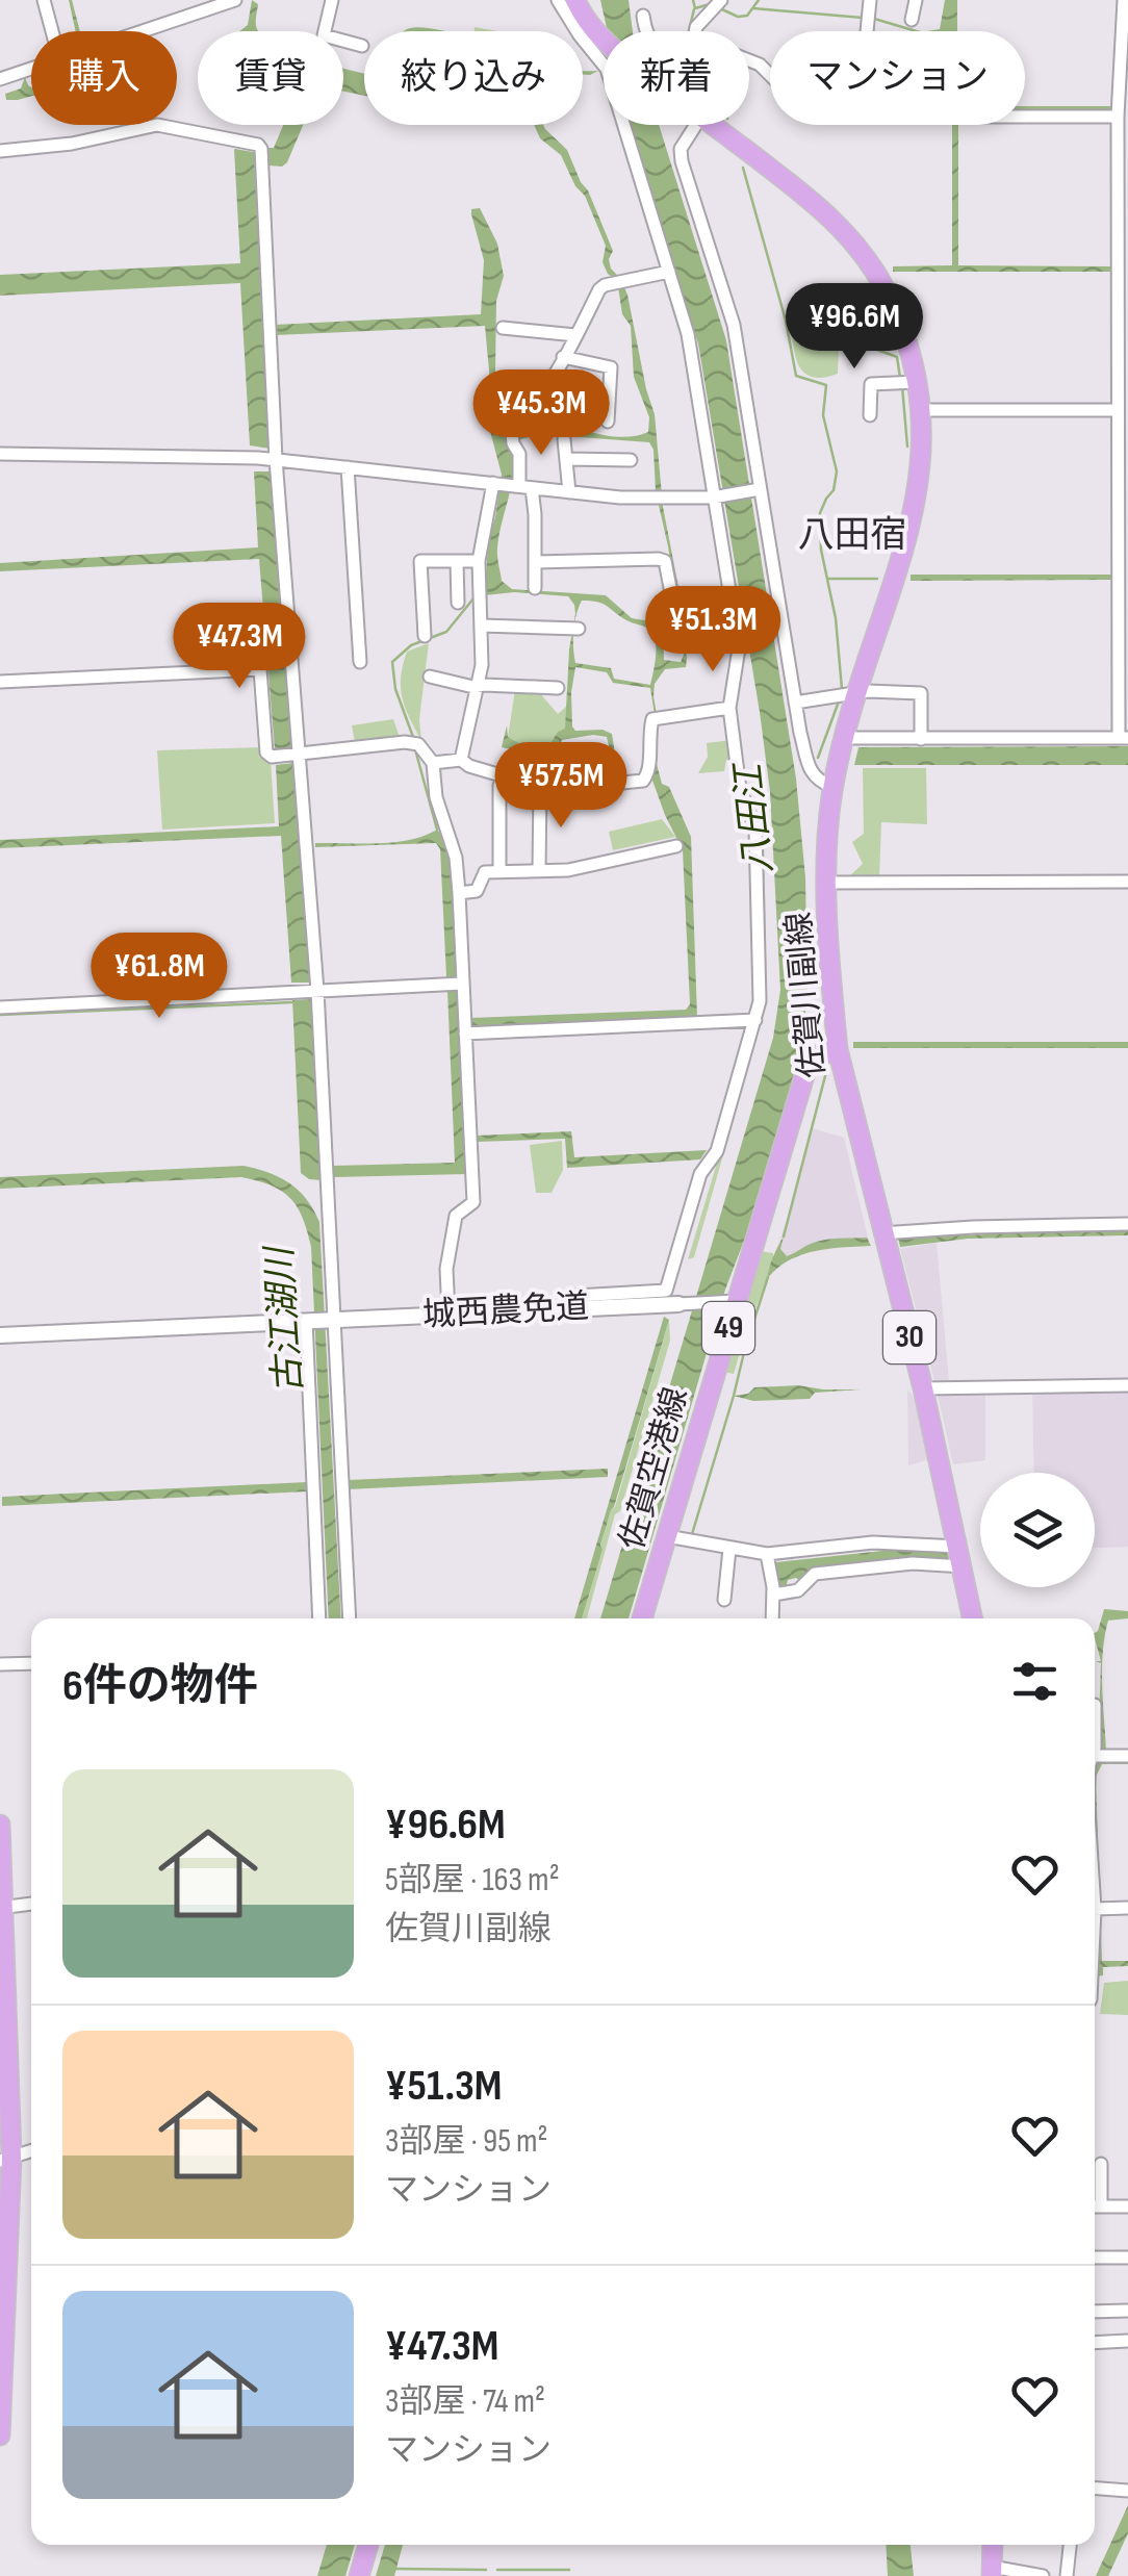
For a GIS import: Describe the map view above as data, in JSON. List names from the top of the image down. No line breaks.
{"streets":{"main road":["佐賀川副線","49","30","佐賀空港線"],"street":["城西農免道"]},"crossings":[["佐賀川副線","佐賀空港線"]],"districts":["八田宿"],"water":["八田江","古江湖川"],"page":{"chip":["購入","賃貸","絞り込み","新着","マンション"],"price":["¥96.6M","¥45.3M","¥51.3M","¥47.3M","¥57.5M","¥61.8M"],"heading":"6件の物件","list":[{"name":"¥96.6M","note":"5部屋 · 163 m² · 佐賀川副線"},{"name":"¥51.3M","note":"3部屋 · 95 m² · マンション"},{"name":"¥47.3M","note":"3部屋 · 74 m² · マンション"}]}}
